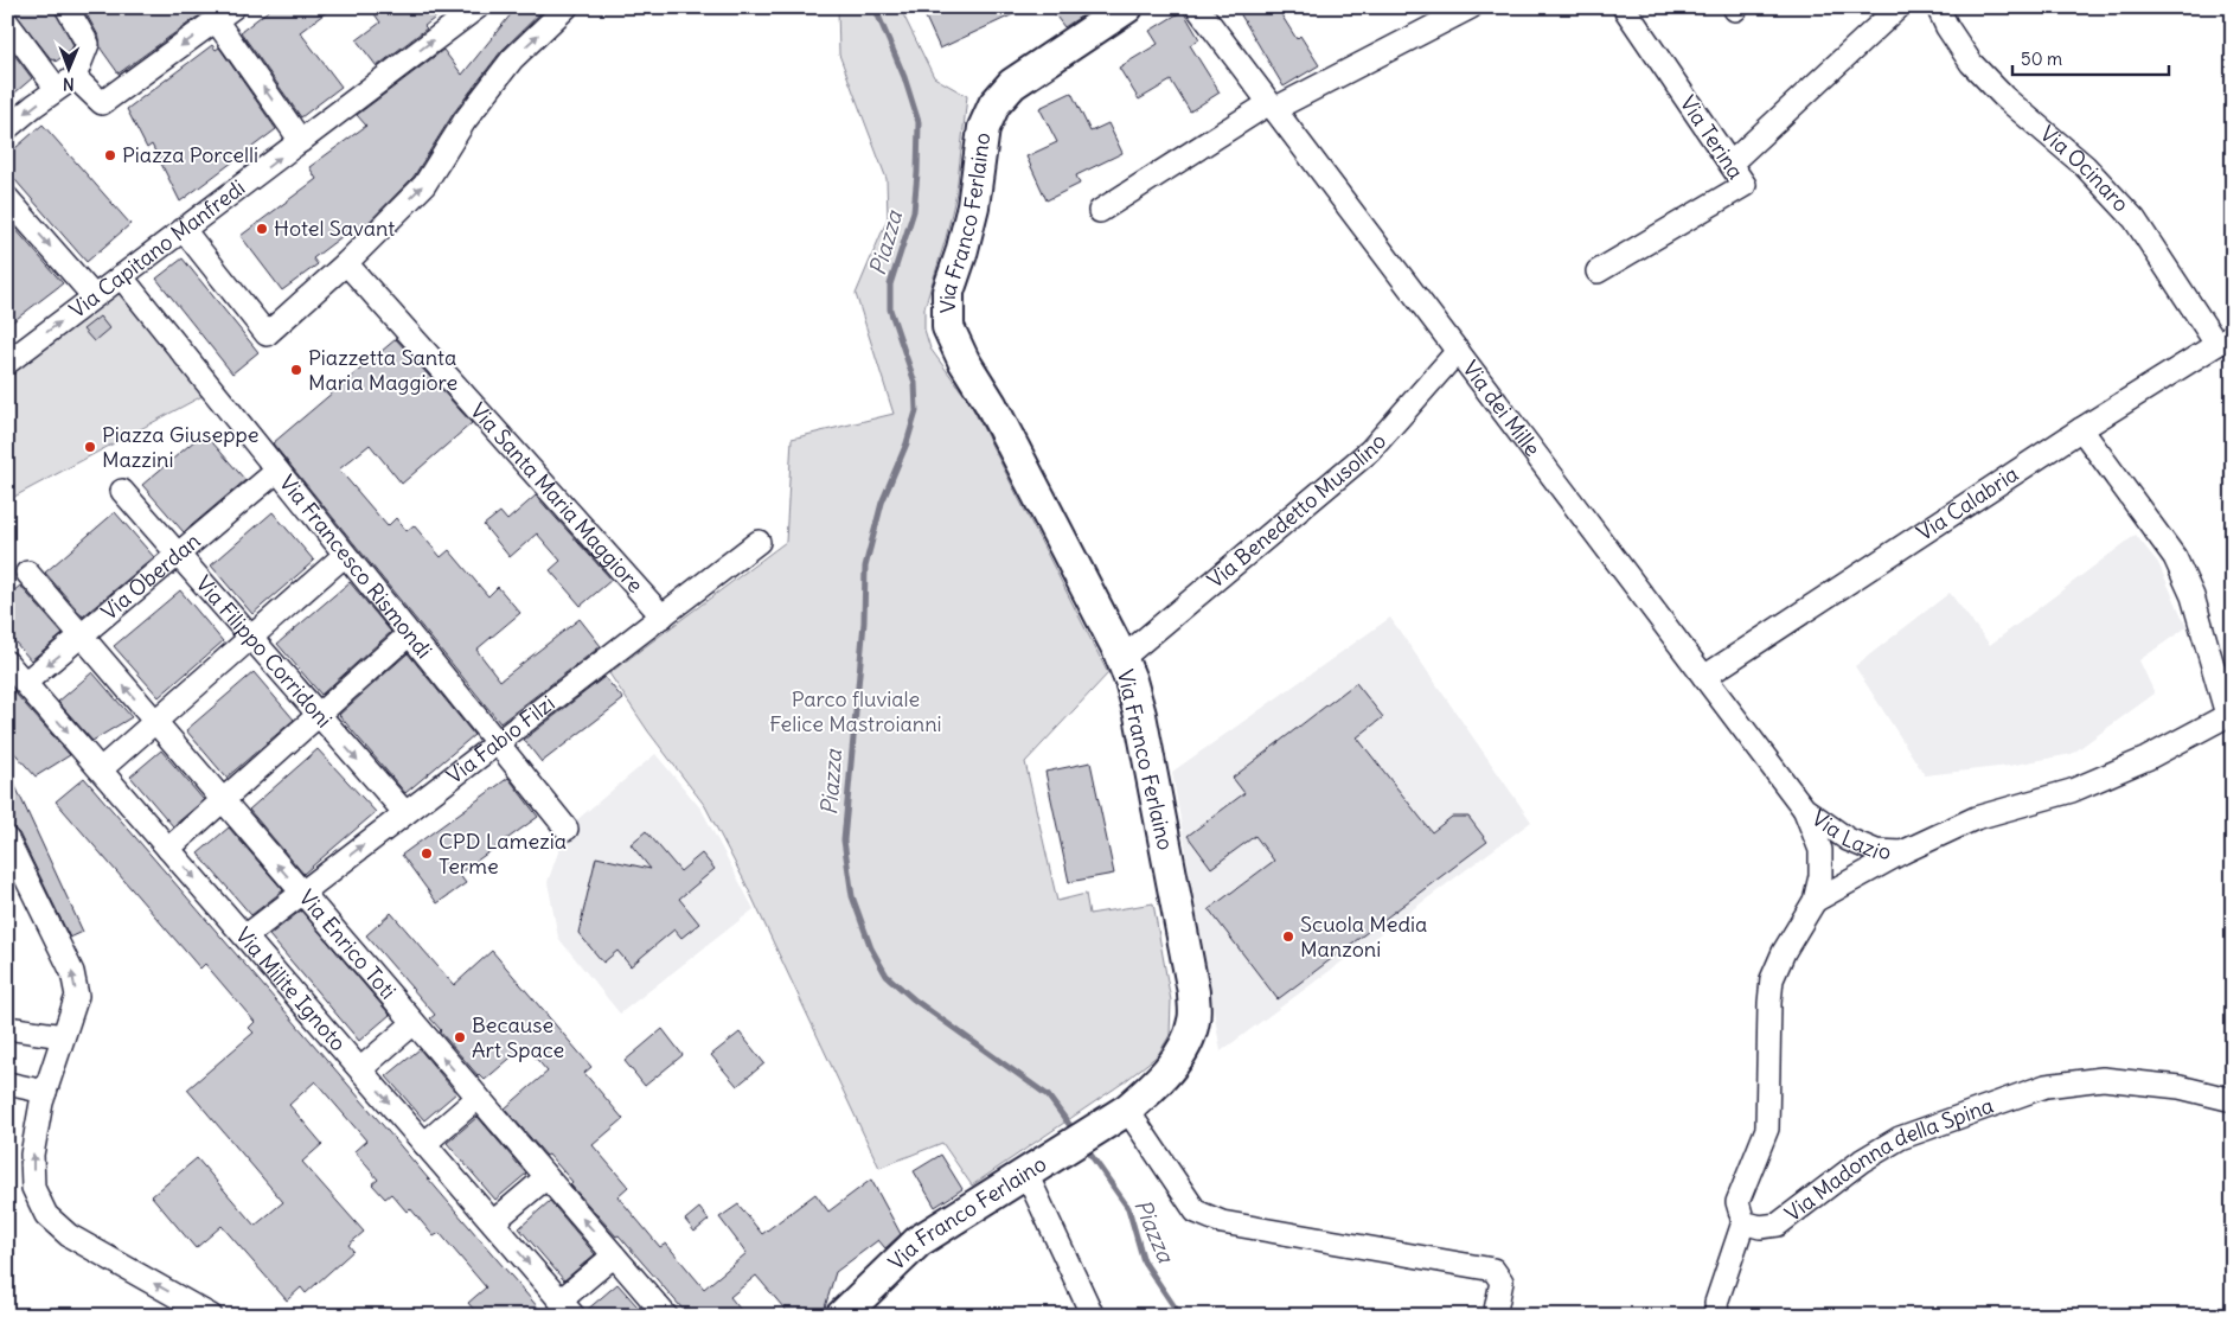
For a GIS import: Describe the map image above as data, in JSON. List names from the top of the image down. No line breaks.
{"streets":{"main road":["Via Franco Ferlaino"],"street":["Via Terina","Via Ocinaro","Via Capitano Manfredi","Via dei Mille","Via Santa Maria Maggiore","Via Calabria","Via Benedetto Musolino","Via Francesco Rismondi","Via Oberdan","Via Filippo Corridoni","Via Fabio Filzi","Via Lazio","Via Enrico Toti","Via Milite Ignoto","Via Madonna della Spina"]},"crossings":[["Via Ocinaro","Via Calabria"],["Via Franco Ferlaino","Via Benedetto Musolino"],["Via Capitano Manfredi","Via Francesco Rismondi"],["Via dei Mille","Via Calabria"],["Via dei Mille","Via Benedetto Musolino"],["Via dei Mille","Via Lazio"],["Via Santa Maria Maggiore","Via Fabio Filzi"],["Via Francesco Rismondi","Via Oberdan"],["Via Francesco Rismondi","Via Fabio Filzi"],["Via Oberdan","Via Filippo Corridoni"],["Via Oberdan","Via Enrico Toti"],["Via Oberdan","Via Milite Ignoto"],["Via Filippo Corridoni","Via Fabio Filzi"],["Via Fabio Filzi","Via Enrico Toti"],["Via Fabio Filzi","Via Milite Ignoto"]],"one_way":["Via Enrico Toti","Via Milite Ignoto"],"water":["Piazza"],"parks":["Parco fluviale Felice Mastroianni"],"places":["Piazza Porcelli","Hotel Savant","Piazzetta Santa Maria Maggiore","Piazza Giuseppe Mazzini","CPD Lamezia Terme","Scuola Media Manzoni","Because Art Space"],"scale_bar":"50 m","north":"bottom"}
